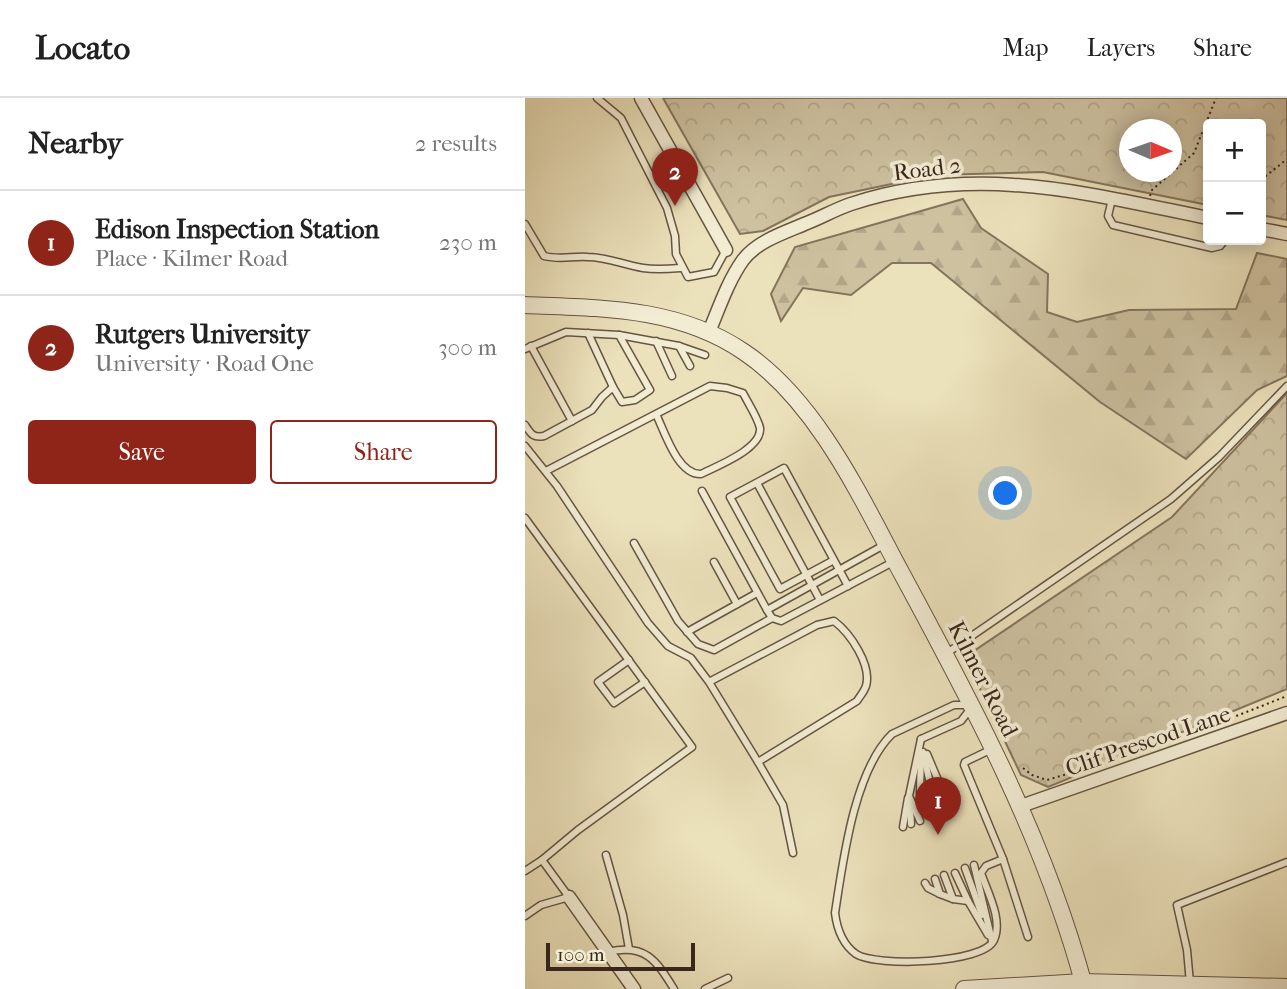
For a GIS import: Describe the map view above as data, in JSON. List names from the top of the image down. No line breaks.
{"streets":{"street":["Road 2","Kilmer Road","Clif Prescod Lane"]},"crossings":[["Road 2","Kilmer Road"],["Kilmer Road","Clif Prescod Lane"]],"scale_bar":"100 m","north":"right","page":{"header":"Locato","nav":["Map","Layers","Share"],"heading":["Nearby","2 results"],"map_buttons":["+","−"],"pins":["2","1"],"list":[{"mark":"1","name":"Edison Inspection Station","note":"Place · Kilmer Road","value":"230 m"},{"mark":"2","name":"Rutgers University","note":"University · Road One","value":"300 m"}],"buttons":["Save","Share"],"scale":"100 m"}}
